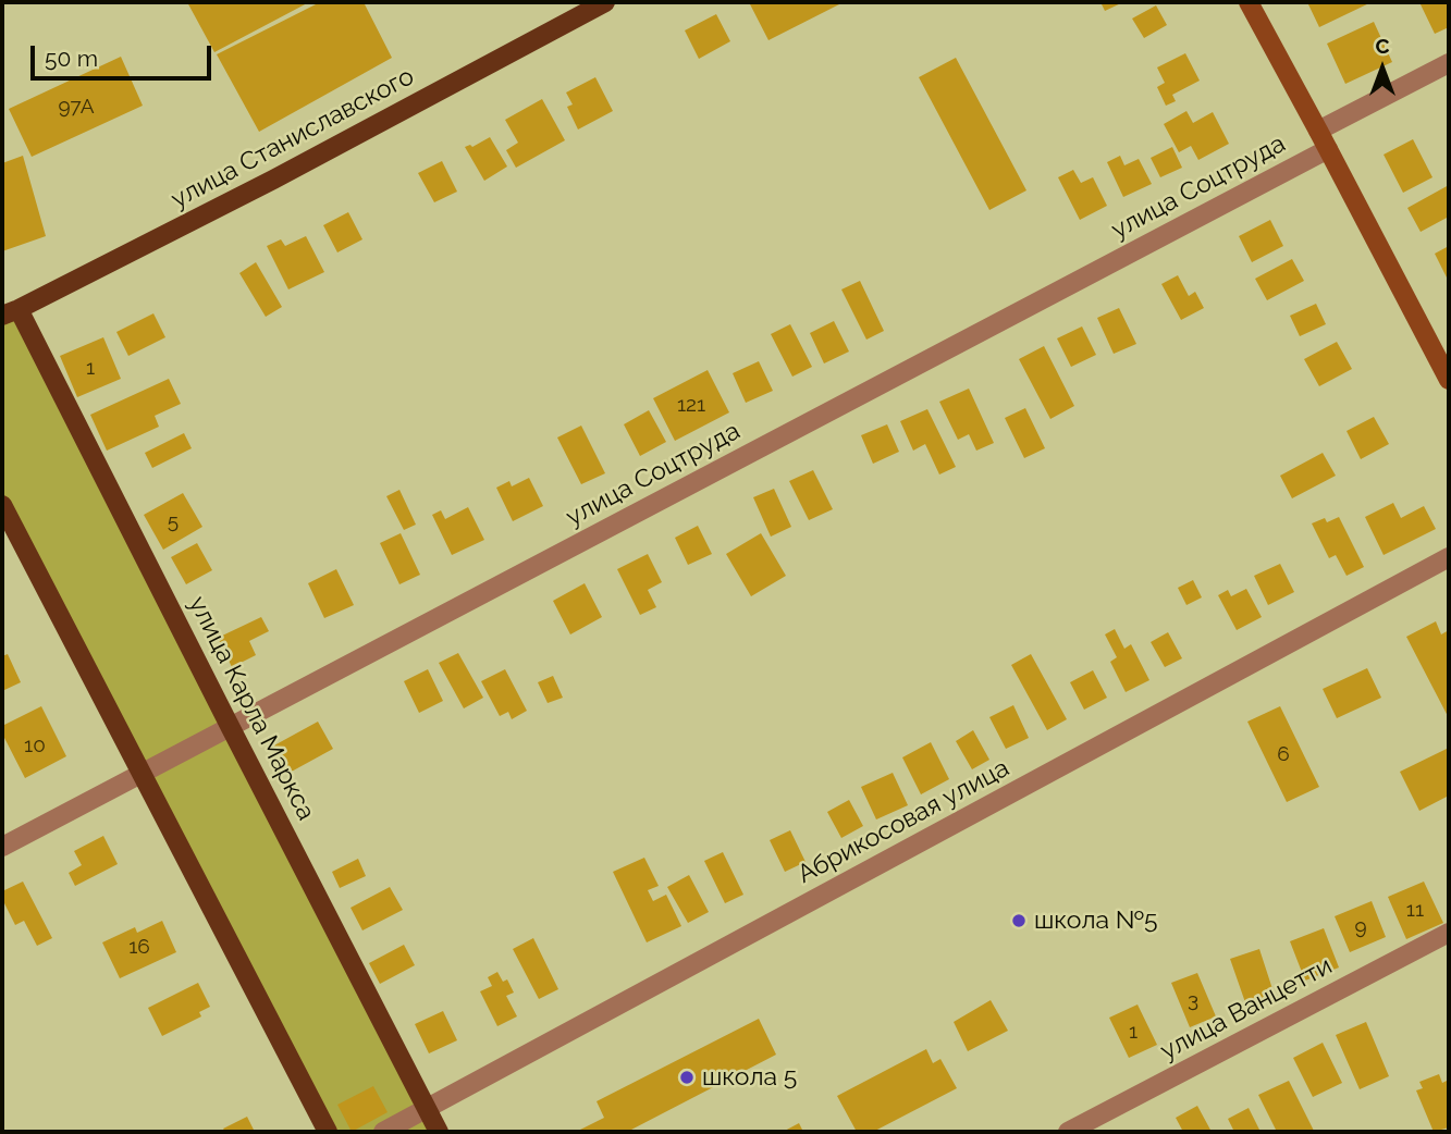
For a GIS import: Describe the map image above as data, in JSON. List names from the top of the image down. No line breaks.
{"streets":{"main road":["улица Станиславского","улица Карла Маркса"],"street":["улица Соцтруда","Абрикосовая улица","улица Ванцетти"]},"crossings":[["улица Станиславского","улица Карла Маркса"],["улица Соцтруда","улица Карла Маркса"],["улица Карла Маркса","Абрикосовая улица"]],"places":["школа №5","школа 5"],"house_numbers":["97А","1","121","5","10","6","11","9","16","3","1"],"scale_bar":"50 m","north":"top"}
